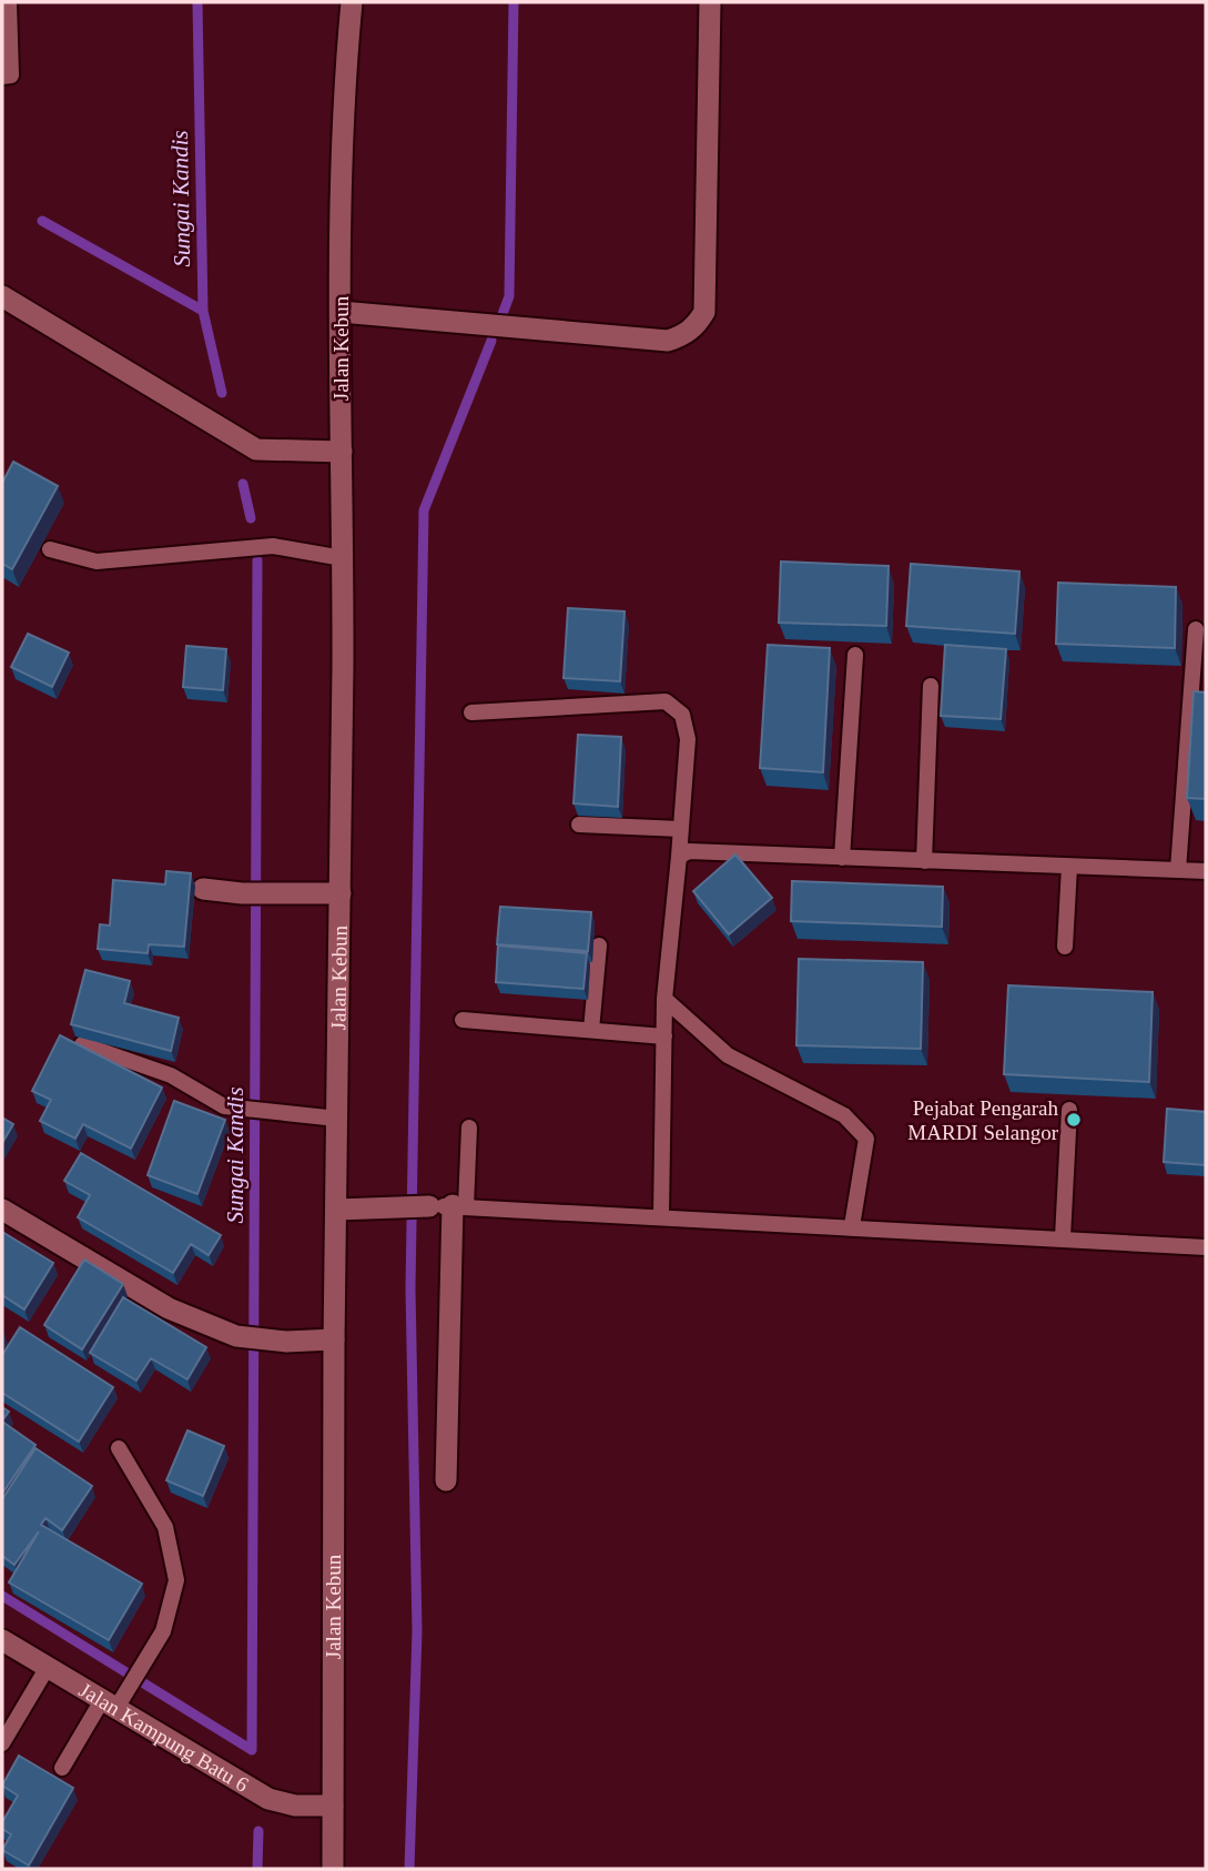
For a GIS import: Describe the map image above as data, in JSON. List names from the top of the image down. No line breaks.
{"streets":{"street":["Jalan Kebun","Jalan Kampung Batu 6"]},"crossings":[["Jalan Kebun","Jalan Kampung Batu 6"]],"water":["Sungai Kandis"],"places":["Pejabat Pengarah MARDI Selangor"]}
